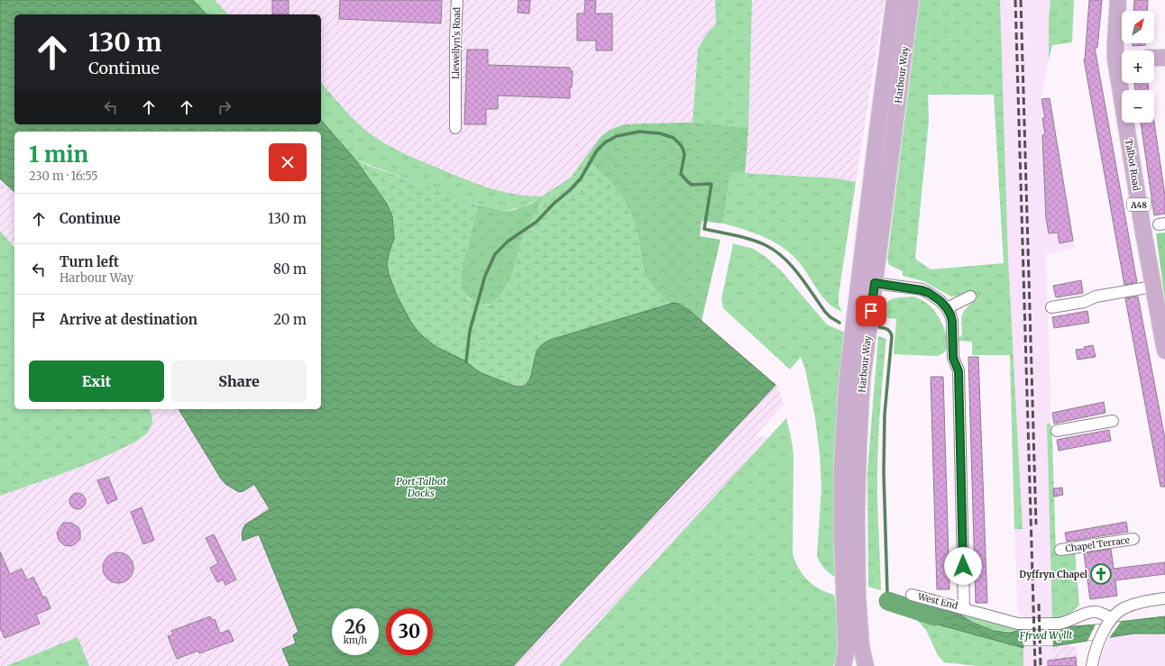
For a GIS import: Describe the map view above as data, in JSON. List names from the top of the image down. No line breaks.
{"streets":{"main road":["Harbour Way","Talbot Road","A48"],"street":["Llewellyn's Road","Chapel Terrace","West End"]},"water":["Port Talbot Docks","Ffrwd Wyllt"],"places":{"church":["Dyffryn Chapel"]},"north":"top right","page":{"map_buttons":["+","−"],"turn":["130 m","Continue"],"heading":["1 min","230 m · 16:55"],"list":[{"name":"Continue","value":"130 m"},{"name":"Turn left","note":"Harbour Way","value":"80 m"},{"name":"Arrive at destination","value":"20 m"}],"buttons":["Exit","Share"],"speed":"26 km/h","limit":"30"}}
